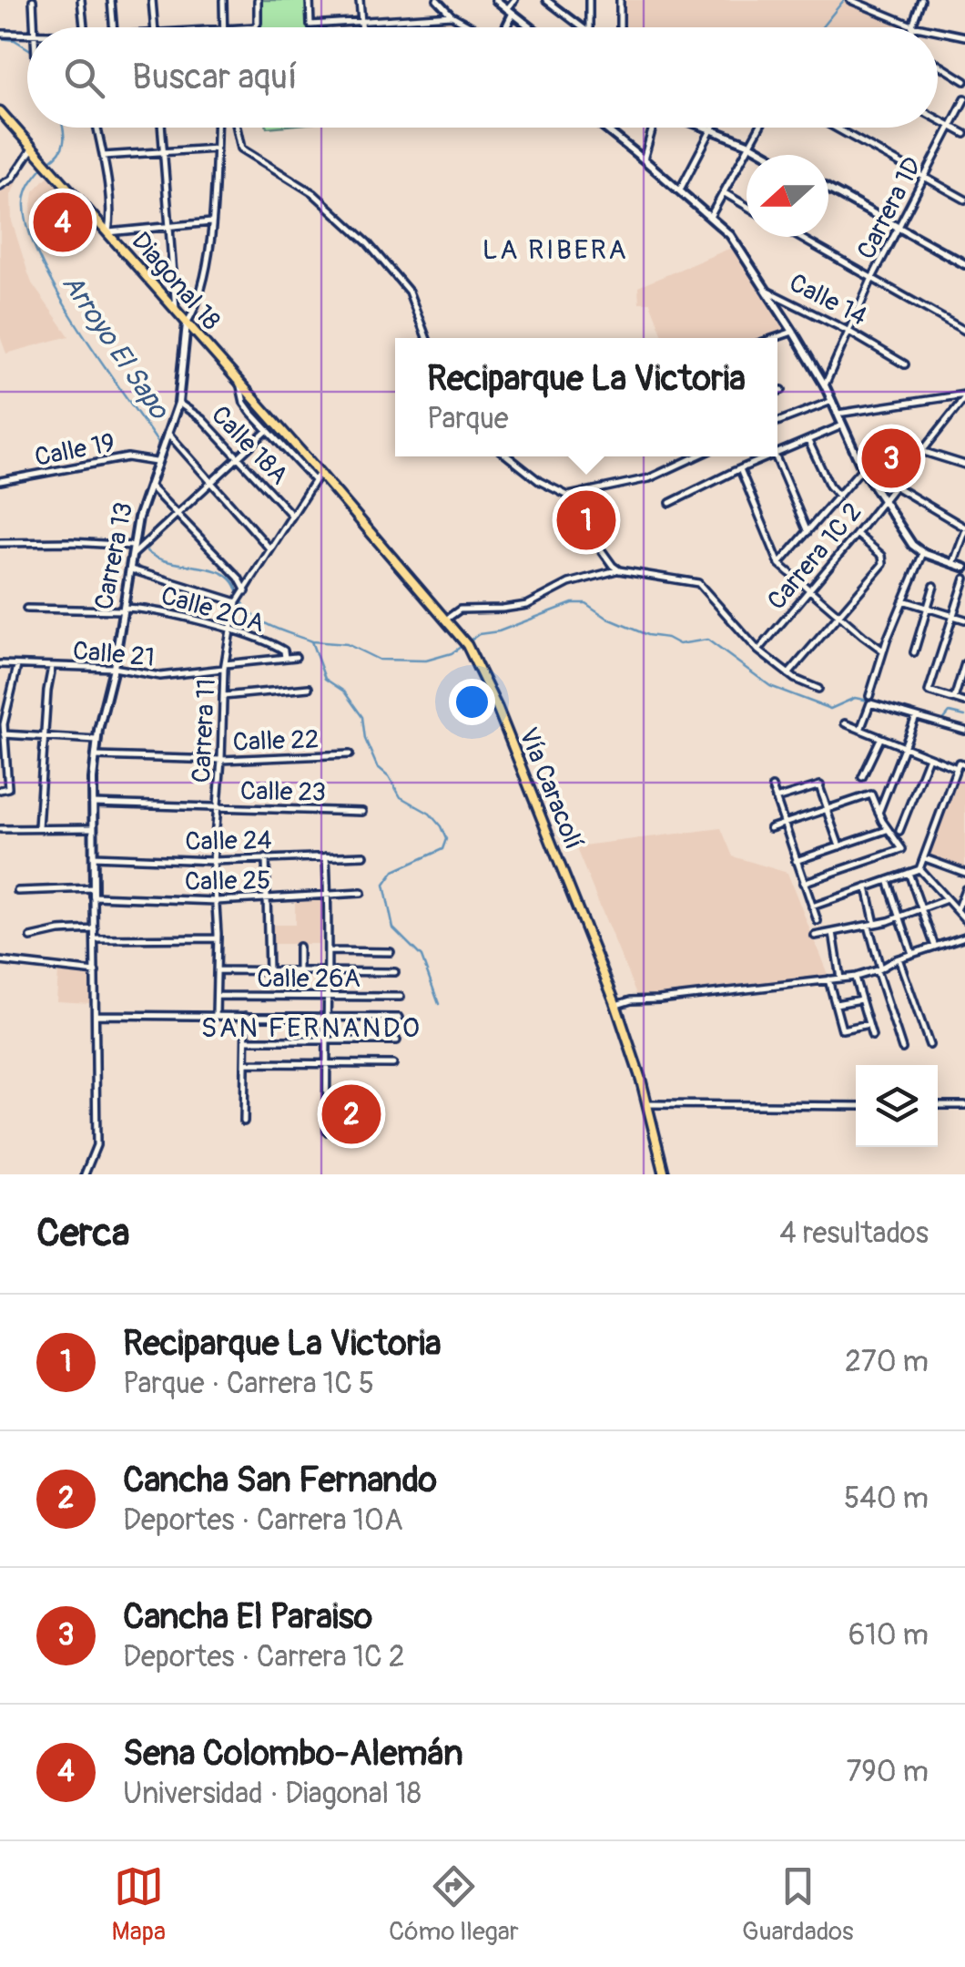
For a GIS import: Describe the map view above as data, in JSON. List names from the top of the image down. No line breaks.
{"streets":{"main road":["Diagonal 18","Vía Caracolí"],"street":["Carrera 1D","Calle 14","Calle 18A","Calle 19","Carrera 13","Carrera 1C 2","Calle 20A","Calle 21","Carrera 11","Calle 22","Calle 23","Calle 24","Calle 25","Calle 26A"]},"crossings":[["Carrera 1D","Calle 14"],["Diagonal 18","Carrera 13"],["Diagonal 18","Carrera 11"],["Diagonal 18","Vía Caracolí"],["Calle 18A","Carrera 13"],["Calle 18A","Carrera 11"],["Calle 19","Carrera 13"],["Carrera 13","Calle 20A"],["Carrera 13","Calle 21"],["Carrera 13","Calle 22"],["Carrera 13","Calle 23"],["Carrera 13","Calle 24"],["Carrera 13","Calle 25"],["Calle 20A","Calle 21"],["Calle 20A","Carrera 11"],["Calle 21","Carrera 11"],["Carrera 11","Calle 22"],["Carrera 11","Vía Caracolí"],["Carrera 11","Calle 23"],["Carrera 11","Calle 24"],["Carrera 11","Calle 25"],["Carrera 11","Calle 26A"]],"districts":["LA RIBERA","SAN FERNANDO"],"water":["Arroyo El Sapo"],"north":"left","page":{"search":"Buscar aquí","pins":["4","3","1","2"],"popup":["Reciparque La Victoria","Parque"],"heading":["Cerca","4 resultados"],"list":[{"mark":"1","name":"Reciparque La Victoria","note":"Parque · Carrera 1C 5","value":"270 m"},{"mark":"2","name":"Cancha San Fernando","note":"Deportes · Carrera 10A","value":"540 m"},{"mark":"3","name":"Cancha El Paraiso","note":"Deportes · Carrera 1C 2","value":"610 m"},{"mark":"4","name":"Sena Colombo-Alemán","note":"Universidad · Diagonal 18","value":"790 m"}],"nav":["Mapa","Cómo llegar","Guardados"]}}
